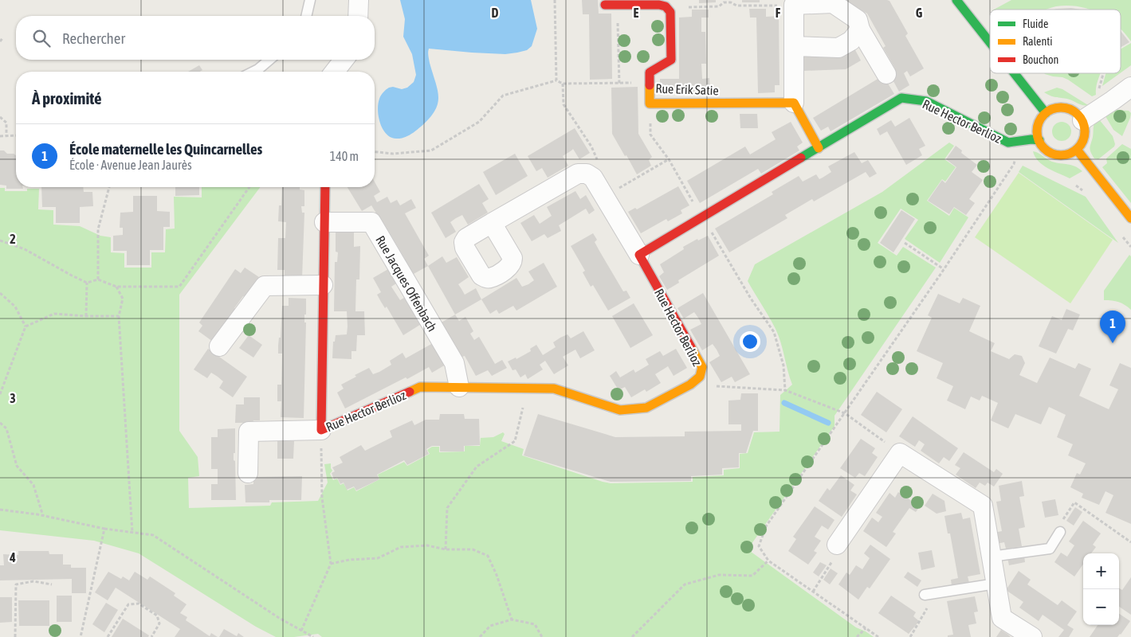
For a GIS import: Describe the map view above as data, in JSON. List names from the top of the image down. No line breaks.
{"streets":{"street":["Rue Erik Satie","Rue Hector Berlioz","Rue Jacques Offenbach"]},"crossings":[["Rue Hector Berlioz","Rue Jacques Offenbach"]],"legend":["Fluide","Ralenti","Bouchon"],"page":{"search":"Rechercher","heading":"À proximité","list":[{"mark":"1","name":"École maternelle les Quincarnelles","note":"École · Avenue Jean Jaurès","value":"140 m"}],"pins":"1","map_buttons":["+","−"]},"grid":{"columns":["D","E","F","G"],"rows":["2","3","4"]}}
